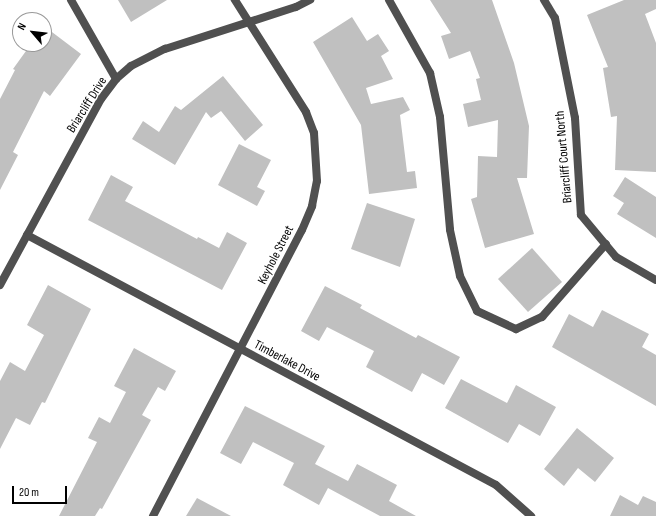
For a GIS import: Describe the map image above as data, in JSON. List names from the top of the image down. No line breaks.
{"streets":{"street":["Briarcliff Drive","Briarcliff Court North","Keyhole Street","Timberlake Drive"]},"crossings":[["Briarcliff Drive","Keyhole Street"],["Briarcliff Drive","Timberlake Drive"],["Keyhole Street","Timberlake Drive"]],"scale_bar":"20 m","north":"top left"}
